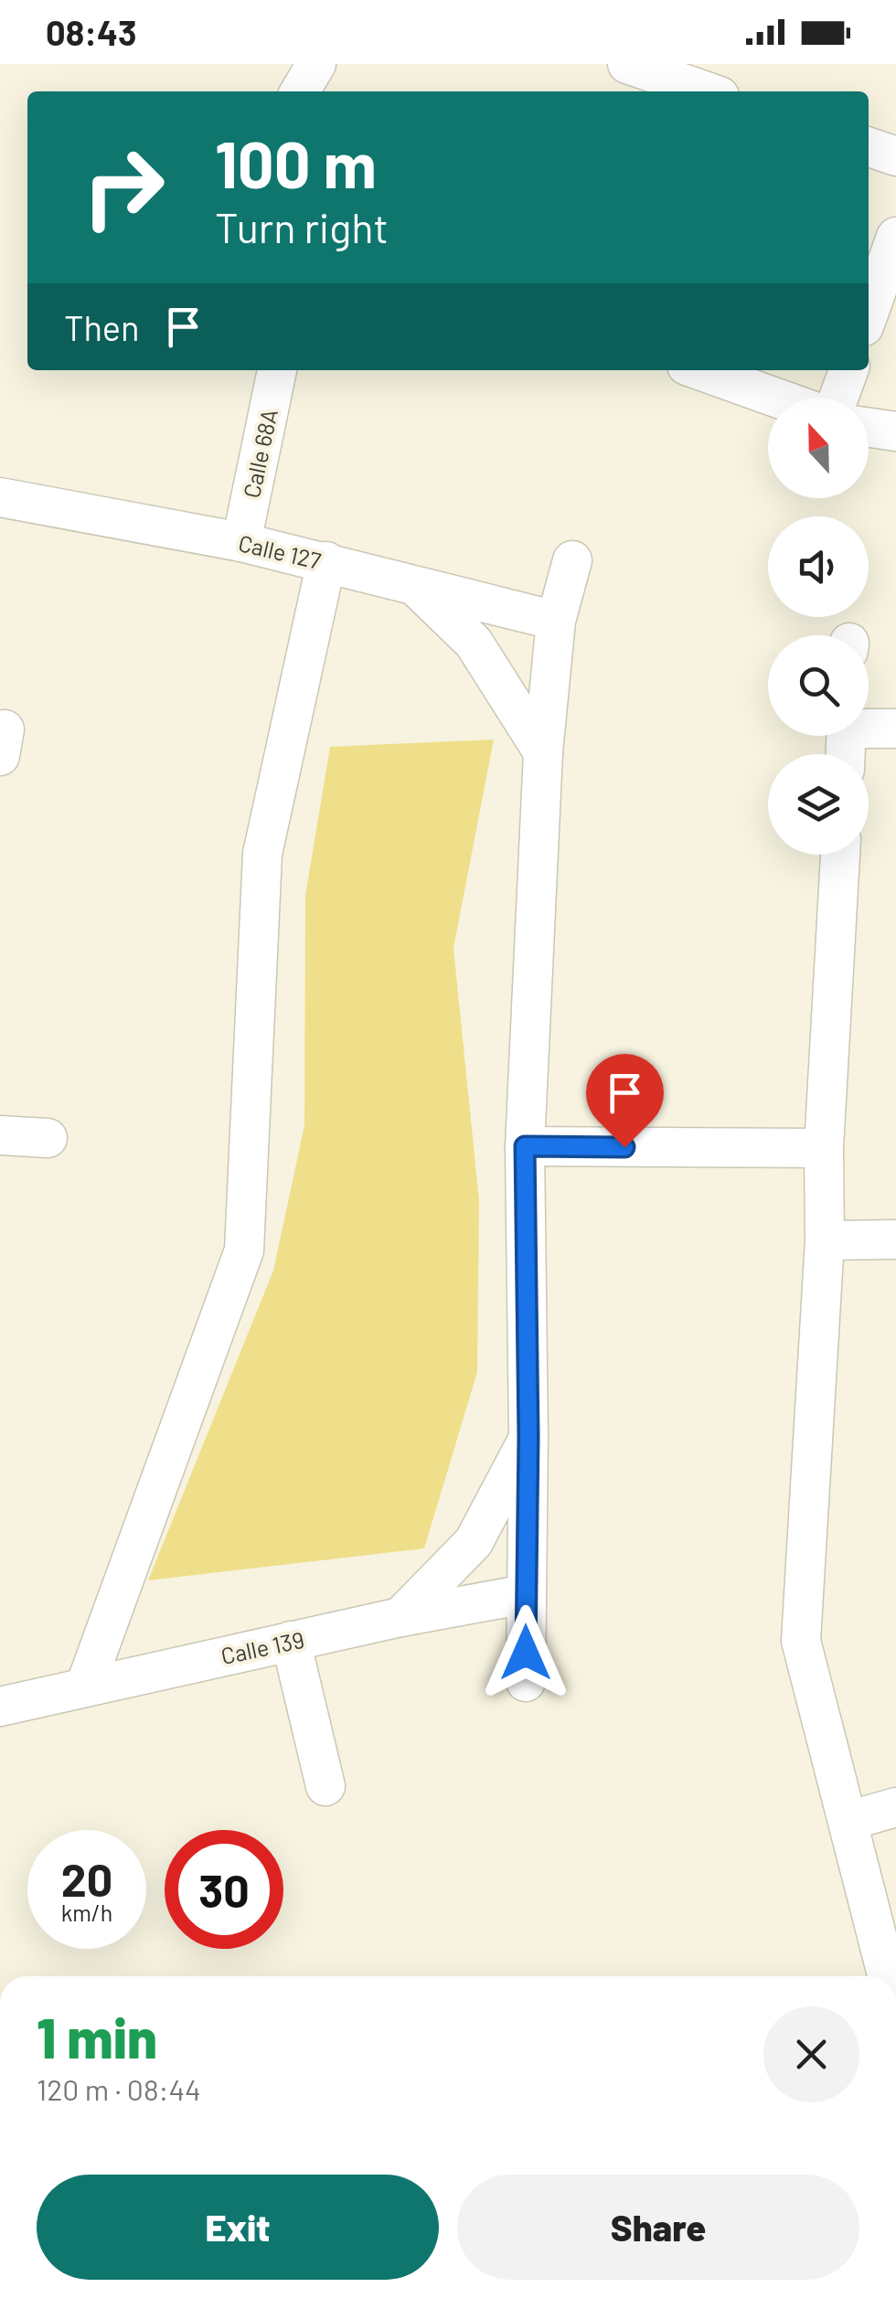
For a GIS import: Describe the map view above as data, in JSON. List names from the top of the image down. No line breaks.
{"streets":{"street":["Calle 68A","Calle 127","Calle 139"]},"crossings":[["Calle 68A","Calle 127"]],"north":"top","page":{"status":"08:43","turn":["100 m","Turn right"],"then":"Then","speed":"20 km/h","limit":"30","heading":["1 min","120 m · 08:44"],"buttons":["Exit","Share"]}}
